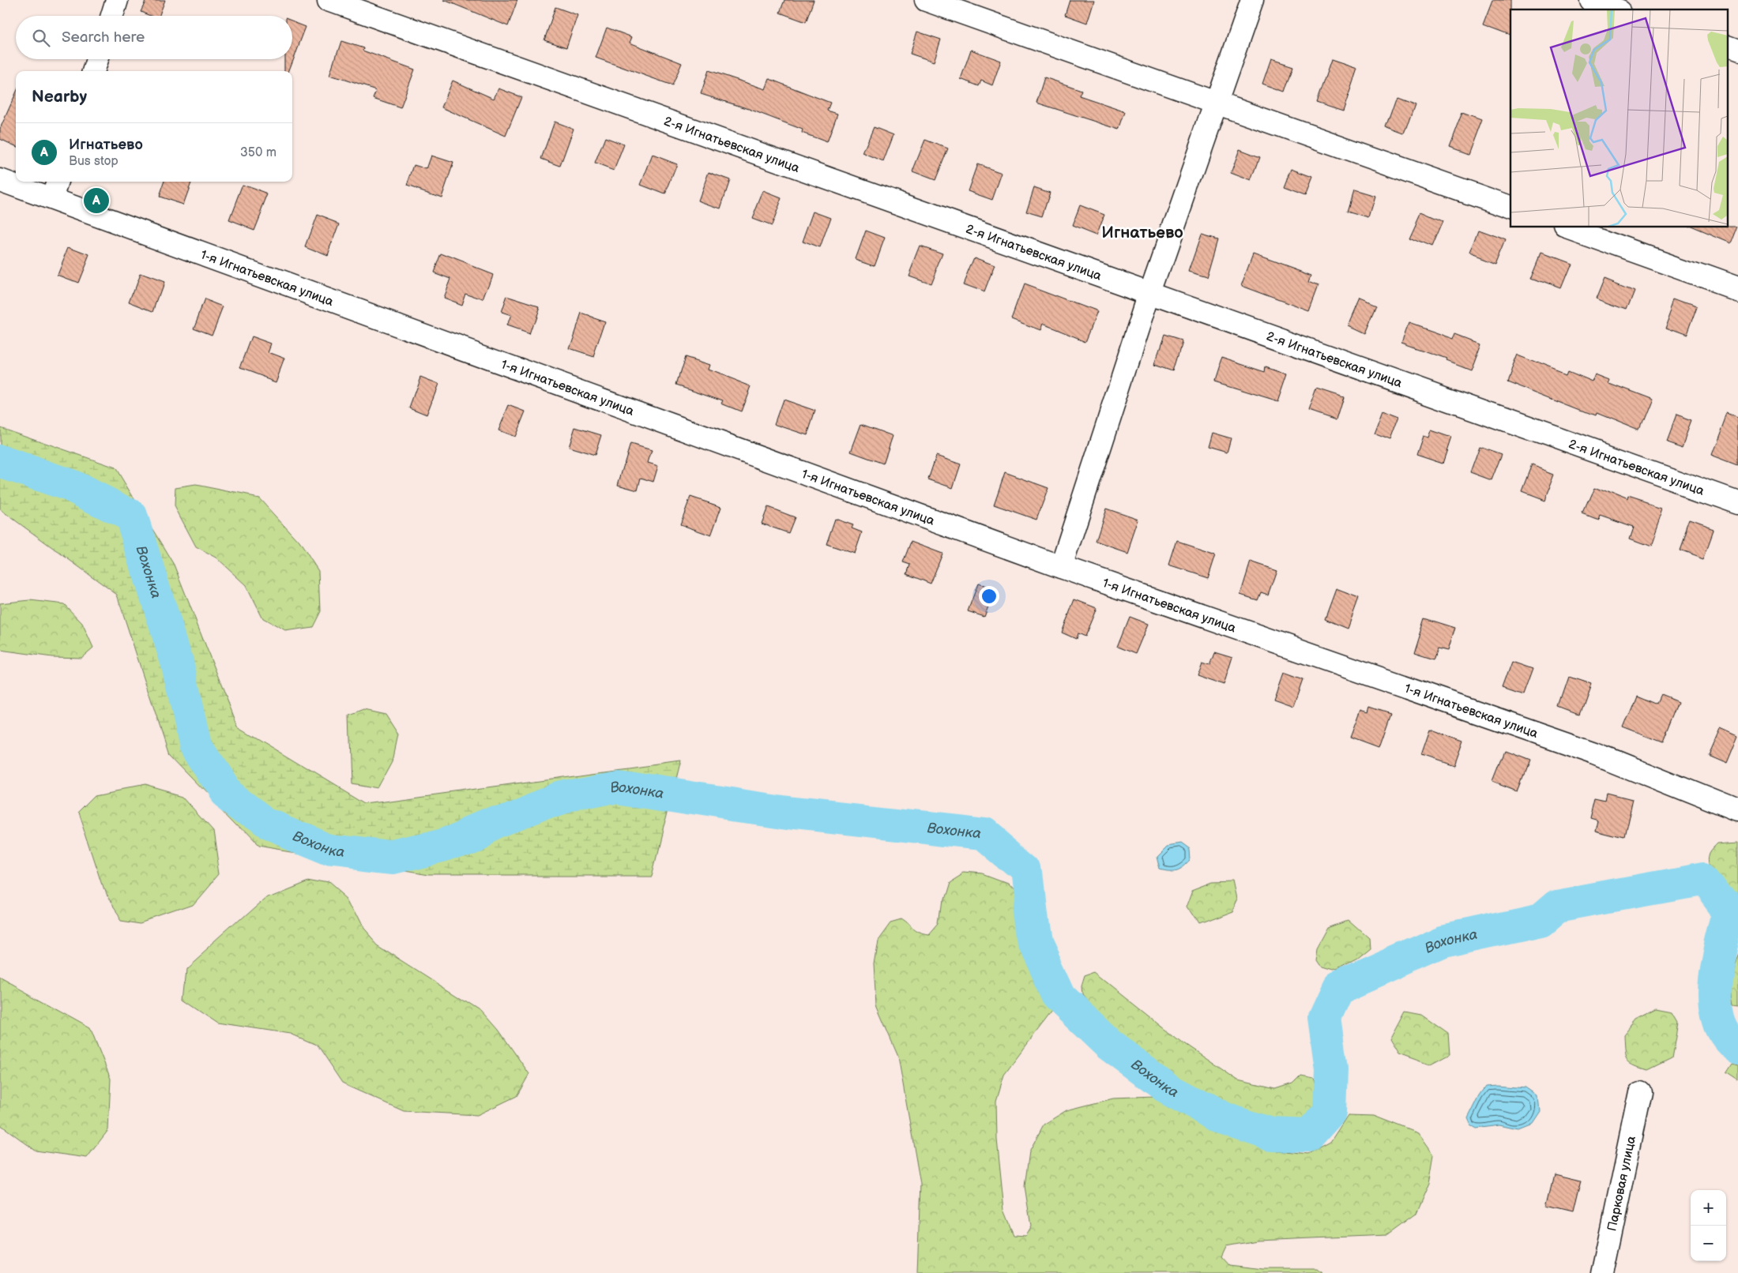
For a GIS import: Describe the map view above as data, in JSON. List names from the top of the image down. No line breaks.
{"streets":{"street":["2-я Игнатьевская улица","1-я Игнатьевская улица","Парковая улица"]},"districts":["Игнатьево"],"water":["Вохонка"],"page":{"search":"Search here","heading":"Nearby","list":[{"mark":"A","name":"Игнатьево","note":"Bus stop","value":"350 m"}],"pins":"A","map_buttons":["+","−"]}}
